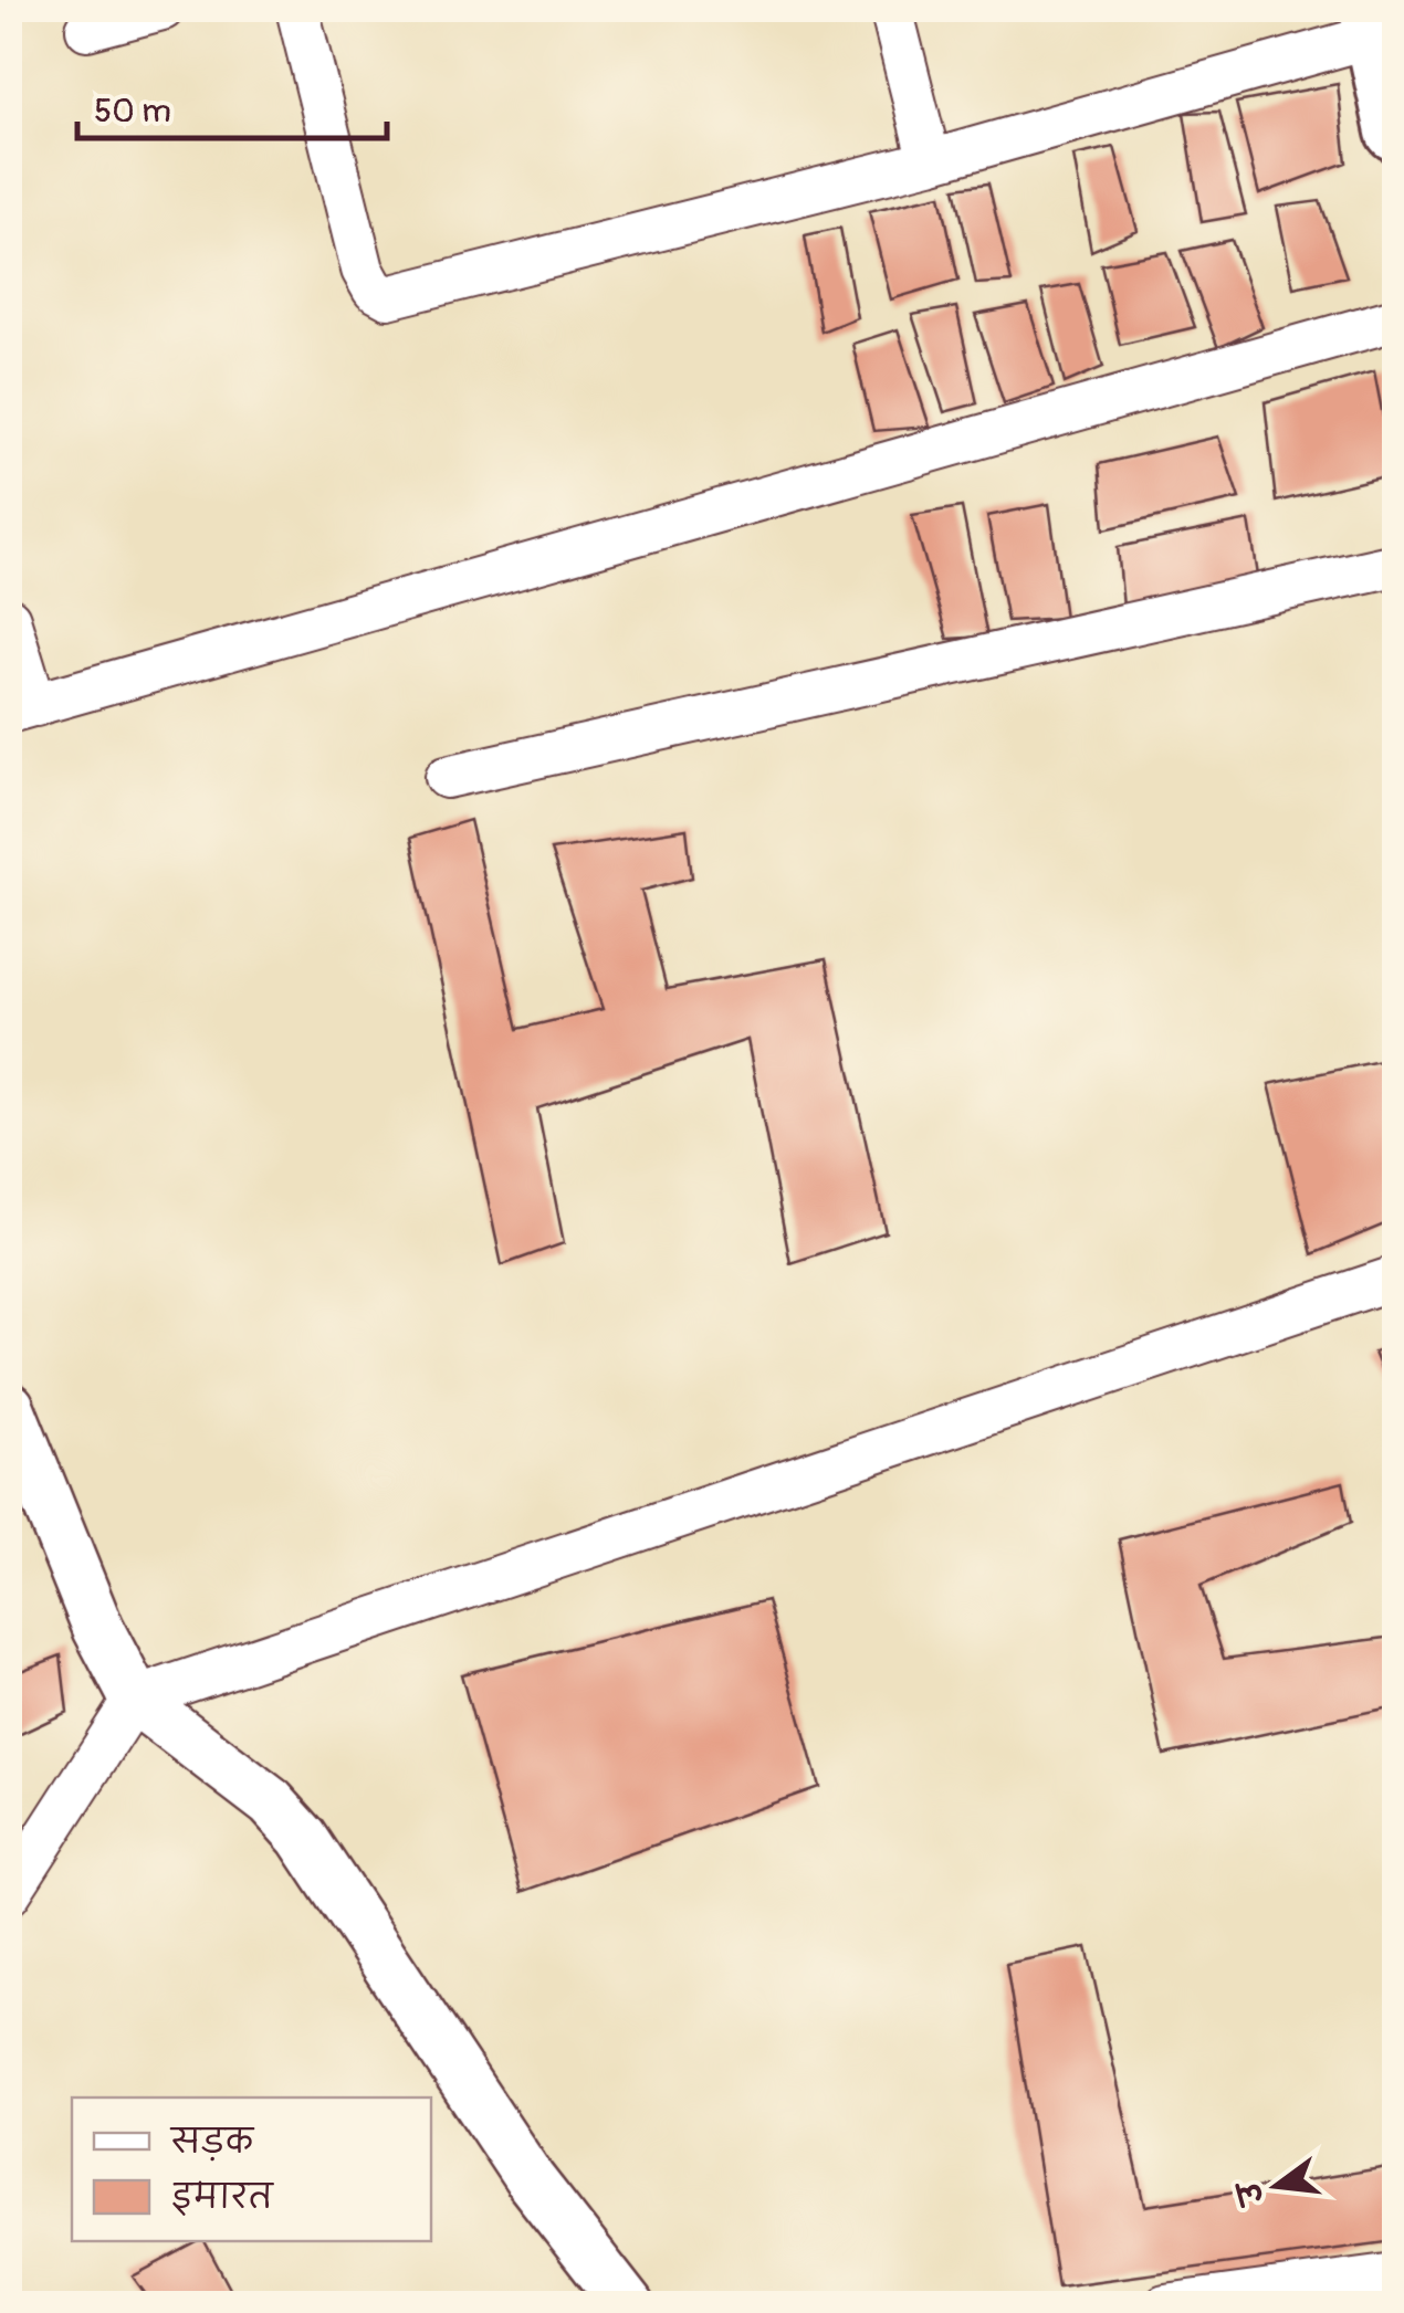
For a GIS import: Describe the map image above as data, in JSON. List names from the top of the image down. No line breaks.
{"legend":["सड़क","इमारत"],"scale_bar":"50 m","north":"left"}
